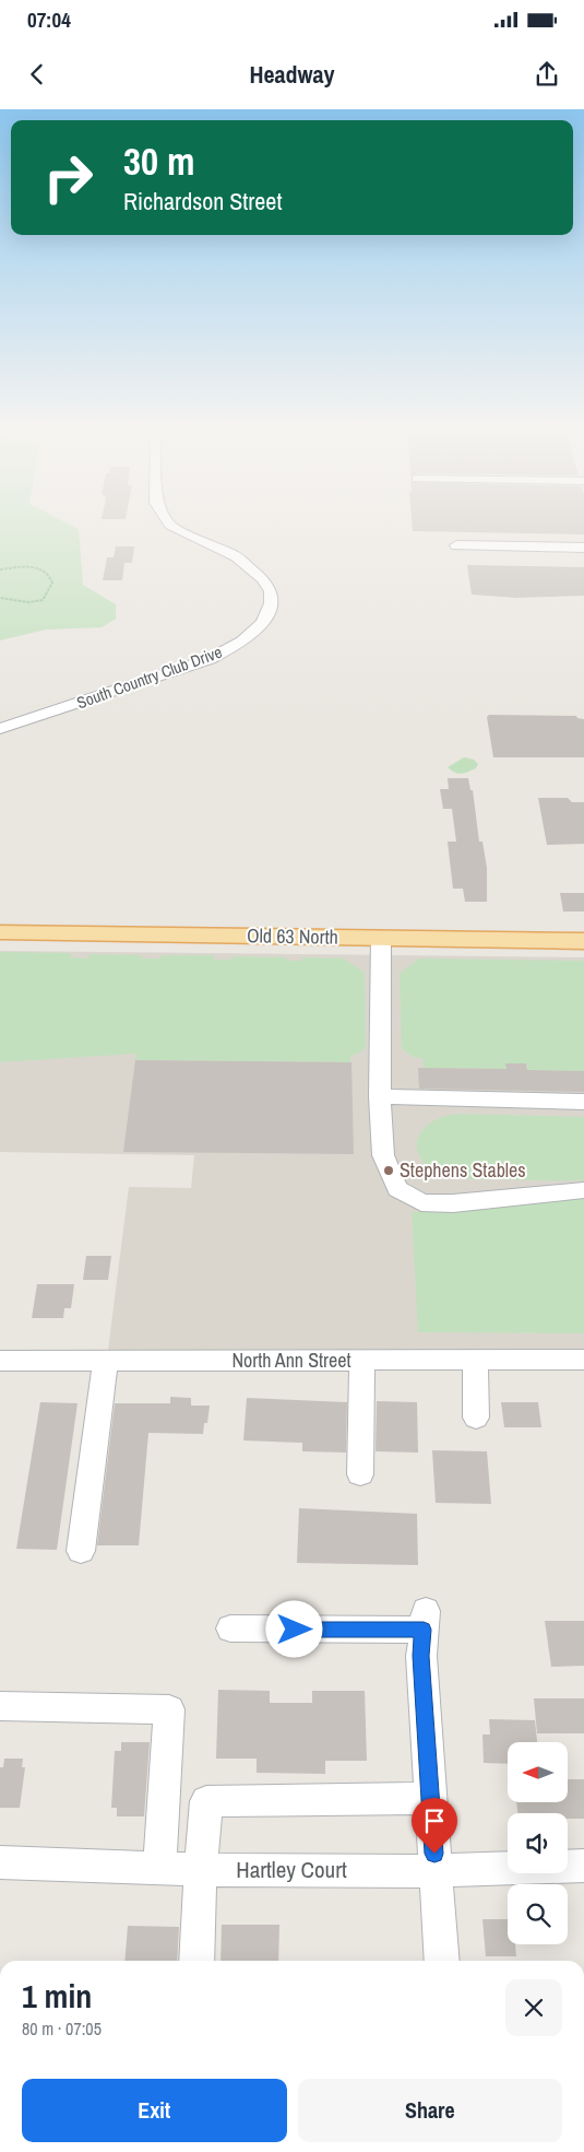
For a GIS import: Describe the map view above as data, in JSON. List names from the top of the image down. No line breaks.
{"streets":{"main road":["Old 63 North"],"street":["South Country Club Drive","North Ann Street","Hartley Court"]},"places":["Stephens Stables"],"north":"left","page":{"status":"07:04","header":"Headway","turn":["30 m","Richardson Street"],"heading":["1 min","80 m · 07:05"],"buttons":["Exit","Share"]}}
